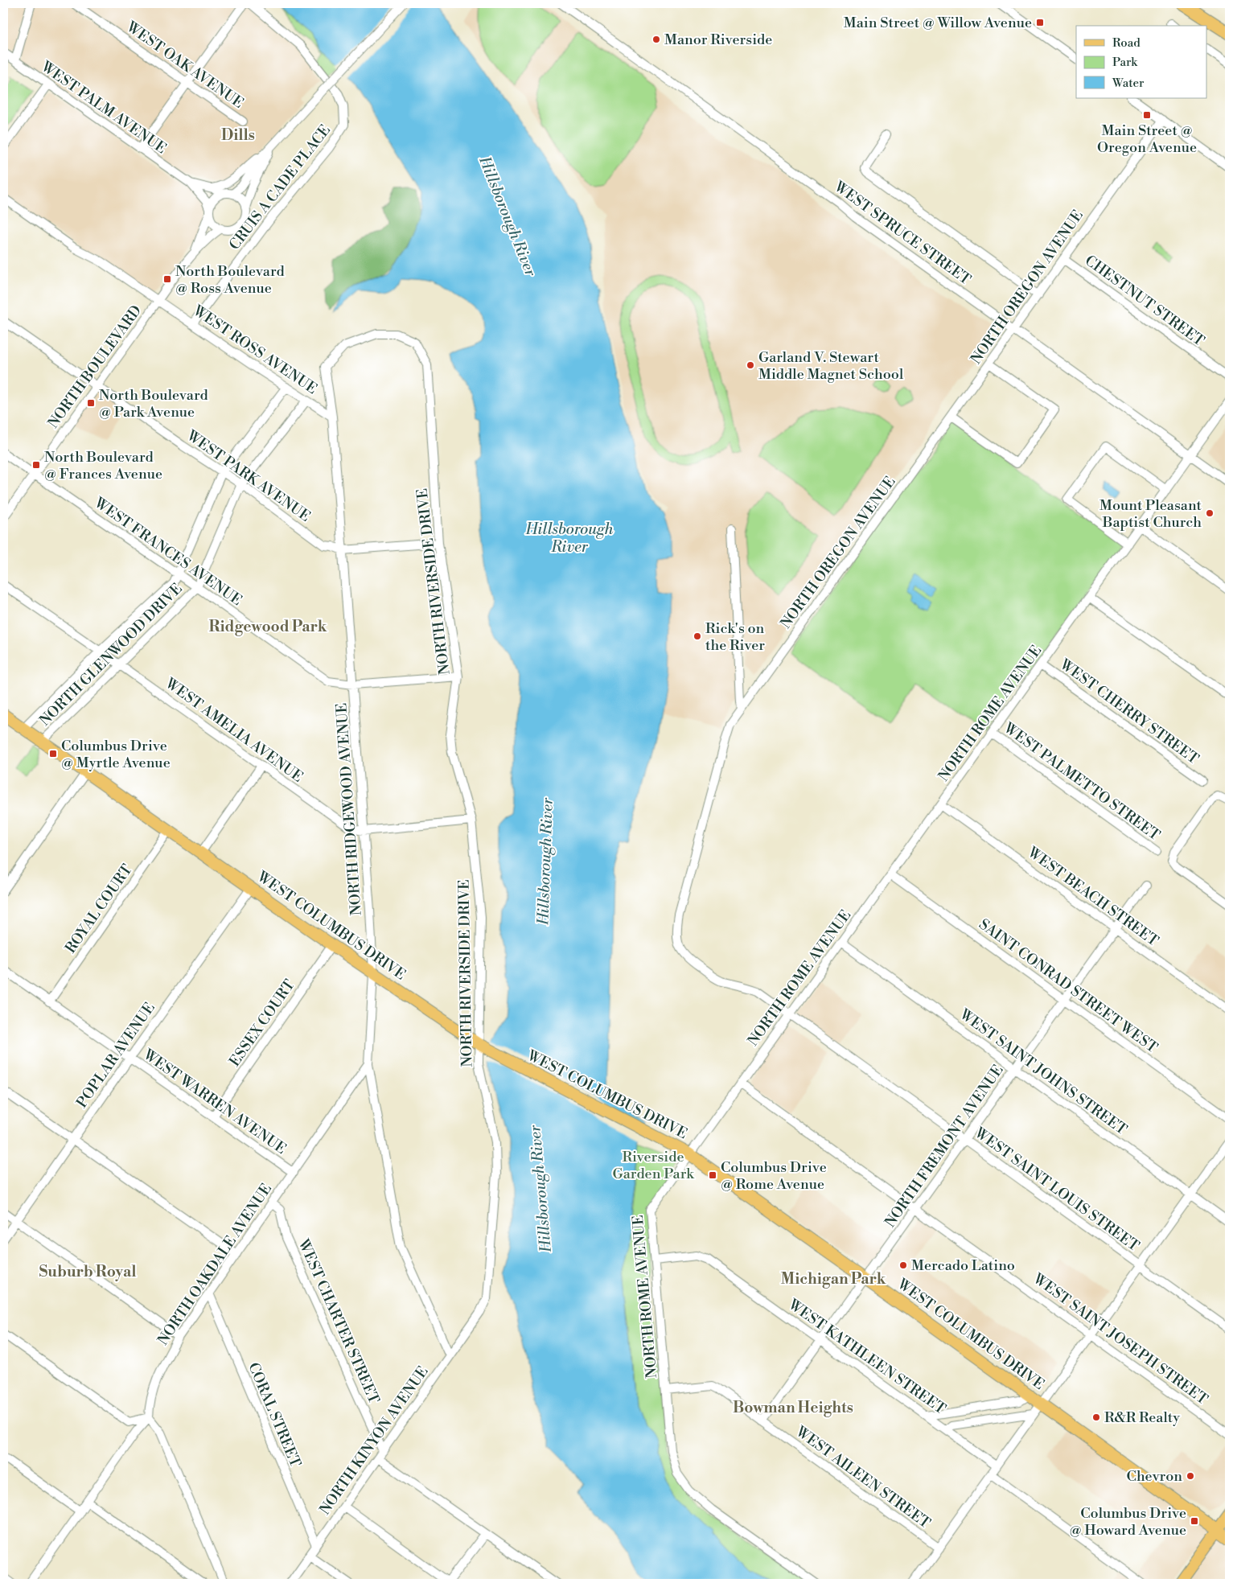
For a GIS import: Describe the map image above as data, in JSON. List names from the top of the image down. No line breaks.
{"streets":{"main road":["WEST COLUMBUS DRIVE"],"street":["WEST OAK AVENUE","WEST PALM AVENUE","CRUIS A CADE PLACE","WEST SPRUCE STREET","NORTH OREGON AVENUE","CHESTNUT STREET","WEST ROSS AVENUE","NORTH BOULEVARD","WEST PARK AVENUE","WEST FRANCES AVENUE","NORTH RIVERSIDE DRIVE","NORTH GLENWOOD DRIVE","WEST CHERRY STREET","NORTH ROME AVENUE","WEST AMELIA AVENUE","WEST PALMETTO STREET","NORTH RIDGEWOOD AVENUE","WEST BEACH STREET","ROYAL COURT","SAINT CONRAD STREET WEST","ESSEX COURT","POPLAR AVENUE","WEST SAINT JOHNS STREET","WEST WARREN AVENUE","NORTH FREMONT AVENUE","WEST SAINT LOUIS STREET","NORTH OAKDALE AVENUE","WEST CHARTER STREET","WEST SAINT JOSEPH STREET","WEST KATHLEEN STREET","CORAL STREET","NORTH KINYON AVENUE","WEST AILEEN STREET"]},"crossings":[["WEST PALM AVENUE","NORTH BOULEVARD"],["CRUIS A CADE PLACE","WEST ROSS AVENUE"],["WEST SPRUCE STREET","NORTH OREGON AVENUE"],["WEST SPRUCE STREET","NORTH ROME AVENUE"],["NORTH OREGON AVENUE","CHESTNUT STREET"],["NORTH OREGON AVENUE","NORTH ROME AVENUE"],["NORTH OREGON AVENUE","WEST SAINT LOUIS STREET"],["WEST ROSS AVENUE","NORTH BOULEVARD"],["WEST ROSS AVENUE","NORTH GLENWOOD DRIVE"],["WEST ROSS AVENUE","NORTH RIDGEWOOD AVENUE"],["NORTH BOULEVARD","WEST PARK AVENUE"],["NORTH BOULEVARD","WEST FRANCES AVENUE"],["WEST PARK AVENUE","NORTH RIVERSIDE DRIVE"],["WEST PARK AVENUE","NORTH GLENWOOD DRIVE"],["WEST PARK AVENUE","NORTH RIDGEWOOD AVENUE"],["WEST FRANCES AVENUE","NORTH RIVERSIDE DRIVE"],["WEST FRANCES AVENUE","NORTH GLENWOOD DRIVE"],["WEST FRANCES AVENUE","NORTH RIDGEWOOD AVENUE"],["NORTH RIVERSIDE DRIVE","WEST AMELIA AVENUE"],["NORTH RIVERSIDE DRIVE","NORTH RIDGEWOOD AVENUE"],["NORTH RIVERSIDE DRIVE","WEST COLUMBUS DRIVE"],["NORTH RIVERSIDE DRIVE","NORTH KINYON AVENUE"],["NORTH GLENWOOD DRIVE","WEST AMELIA AVENUE"],["NORTH GLENWOOD DRIVE","WEST COLUMBUS DRIVE"],["WEST CHERRY STREET","NORTH ROME AVENUE"],["NORTH ROME AVENUE","WEST PALMETTO STREET"],["NORTH ROME AVENUE","WEST BEACH STREET"],["NORTH ROME AVENUE","WEST COLUMBUS DRIVE"],["NORTH ROME AVENUE","SAINT CONRAD STREET WEST"],["NORTH ROME AVENUE","WEST SAINT JOHNS STREET"],["NORTH ROME AVENUE","WEST SAINT LOUIS STREET"],["NORTH ROME AVENUE","WEST SAINT JOSEPH STREET"],["NORTH ROME AVENUE","WEST KATHLEEN STREET"],["NORTH ROME AVENUE","WEST AILEEN STREET"],["WEST AMELIA AVENUE","NORTH RIDGEWOOD AVENUE"],["NORTH RIDGEWOOD AVENUE","WEST COLUMBUS DRIVE"],["NORTH RIDGEWOOD AVENUE","NORTH OAKDALE AVENUE"],["NORTH RIDGEWOOD AVENUE","NORTH KINYON AVENUE"],["WEST BEACH STREET","NORTH FREMONT AVENUE"],["ROYAL COURT","WEST COLUMBUS DRIVE"],["ROYAL COURT","WEST WARREN AVENUE"],["WEST COLUMBUS DRIVE","ESSEX COURT"],["WEST COLUMBUS DRIVE","POPLAR AVENUE"],["WEST COLUMBUS DRIVE","NORTH FREMONT AVENUE"],["SAINT CONRAD STREET WEST","NORTH FREMONT AVENUE"],["ESSEX COURT","WEST WARREN AVENUE"],["POPLAR AVENUE","WEST WARREN AVENUE"],["WEST SAINT JOHNS STREET","NORTH FREMONT AVENUE"],["WEST WARREN AVENUE","NORTH OAKDALE AVENUE"],["NORTH FREMONT AVENUE","WEST SAINT LOUIS STREET"],["NORTH FREMONT AVENUE","WEST SAINT JOSEPH STREET"],["NORTH FREMONT AVENUE","WEST KATHLEEN STREET"],["NORTH FREMONT AVENUE","WEST AILEEN STREET"],["NORTH OAKDALE AVENUE","WEST CHARTER STREET"],["NORTH OAKDALE AVENUE","CORAL STREET"],["WEST CHARTER STREET","NORTH KINYON AVENUE"],["CORAL STREET","NORTH KINYON AVENUE"]],"districts":["Dills","Ridgewood Park","Suburb Royal","Michigan Park","Bowman Heights"],"water":["Hillsborough River"],"parks":["Riverside Garden Park"],"places":{"transit":["Main Street @ Willow Avenue","Main Street @ Oregon Avenue","North Boulevard @ Ross Avenue","North Boulevard @ Park Avenue","North Boulevard @ Frances Avenue","Columbus Drive @ Myrtle Avenue","Columbus Drive @ Rome Avenue","Columbus Drive @ Howard Avenue"],"other":["Manor Riverside","Garland V. Stewart Middle Magnet School","Mount Pleasant Baptist Church","Rick's on the River","Mercado Latino","R&R Realty","Chevron"]},"legend":["Road","Park","Water"]}
